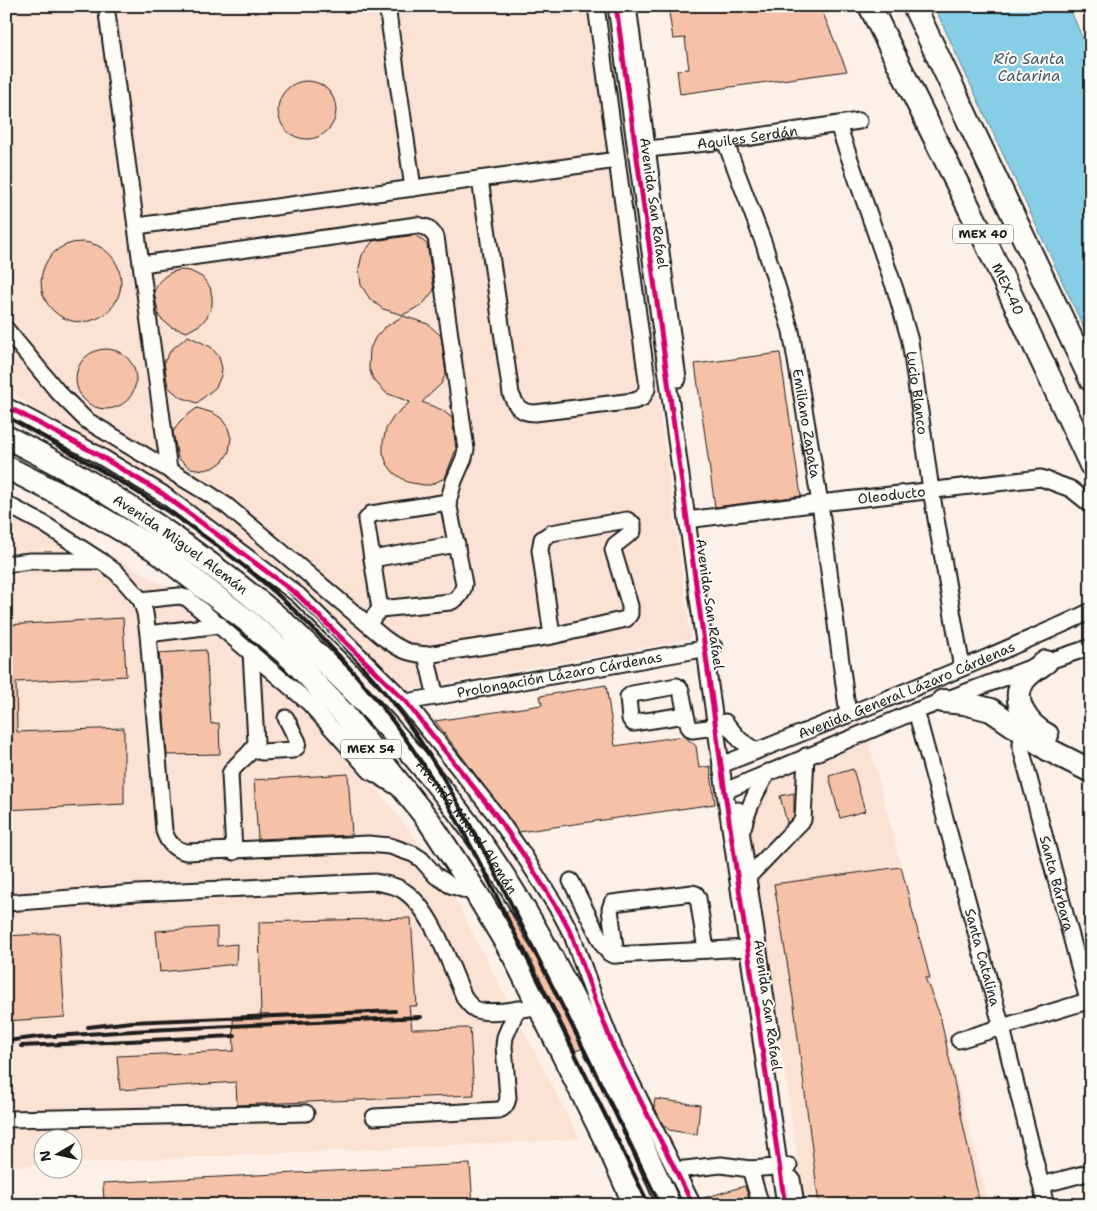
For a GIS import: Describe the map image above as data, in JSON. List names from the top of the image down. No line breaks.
{"streets":{"highway":["MEX 40","MEX-40","Avenida Miguel Alemán","MEX 54"],"street":["Aquiles Serdán","Avenida San Rafael","Lucio Blanco","Emiliano Zapata","Oleoducto","Prolongación Lázaro Cárdenas","Avenida General Lázaro Cárdenas","Santa Bárbara","Santa Catalina"]},"crossings":[["Aquiles Serdán","Avenida San Rafael"],["Aquiles Serdán","Lucio Blanco"],["Aquiles Serdán","Emiliano Zapata"],["Avenida San Rafael","Oleoducto"],["Avenida San Rafael","Prolongación Lázaro Cárdenas"],["Avenida San Rafael","Avenida General Lázaro Cárdenas"],["Lucio Blanco","Oleoducto"],["Lucio Blanco","Avenida General Lázaro Cárdenas"],["Emiliano Zapata","Oleoducto"],["Emiliano Zapata","Avenida General Lázaro Cárdenas"],["Avenida General Lázaro Cárdenas","Santa Catalina"]],"water":["Río Santa Catarina"],"north":"left"}
